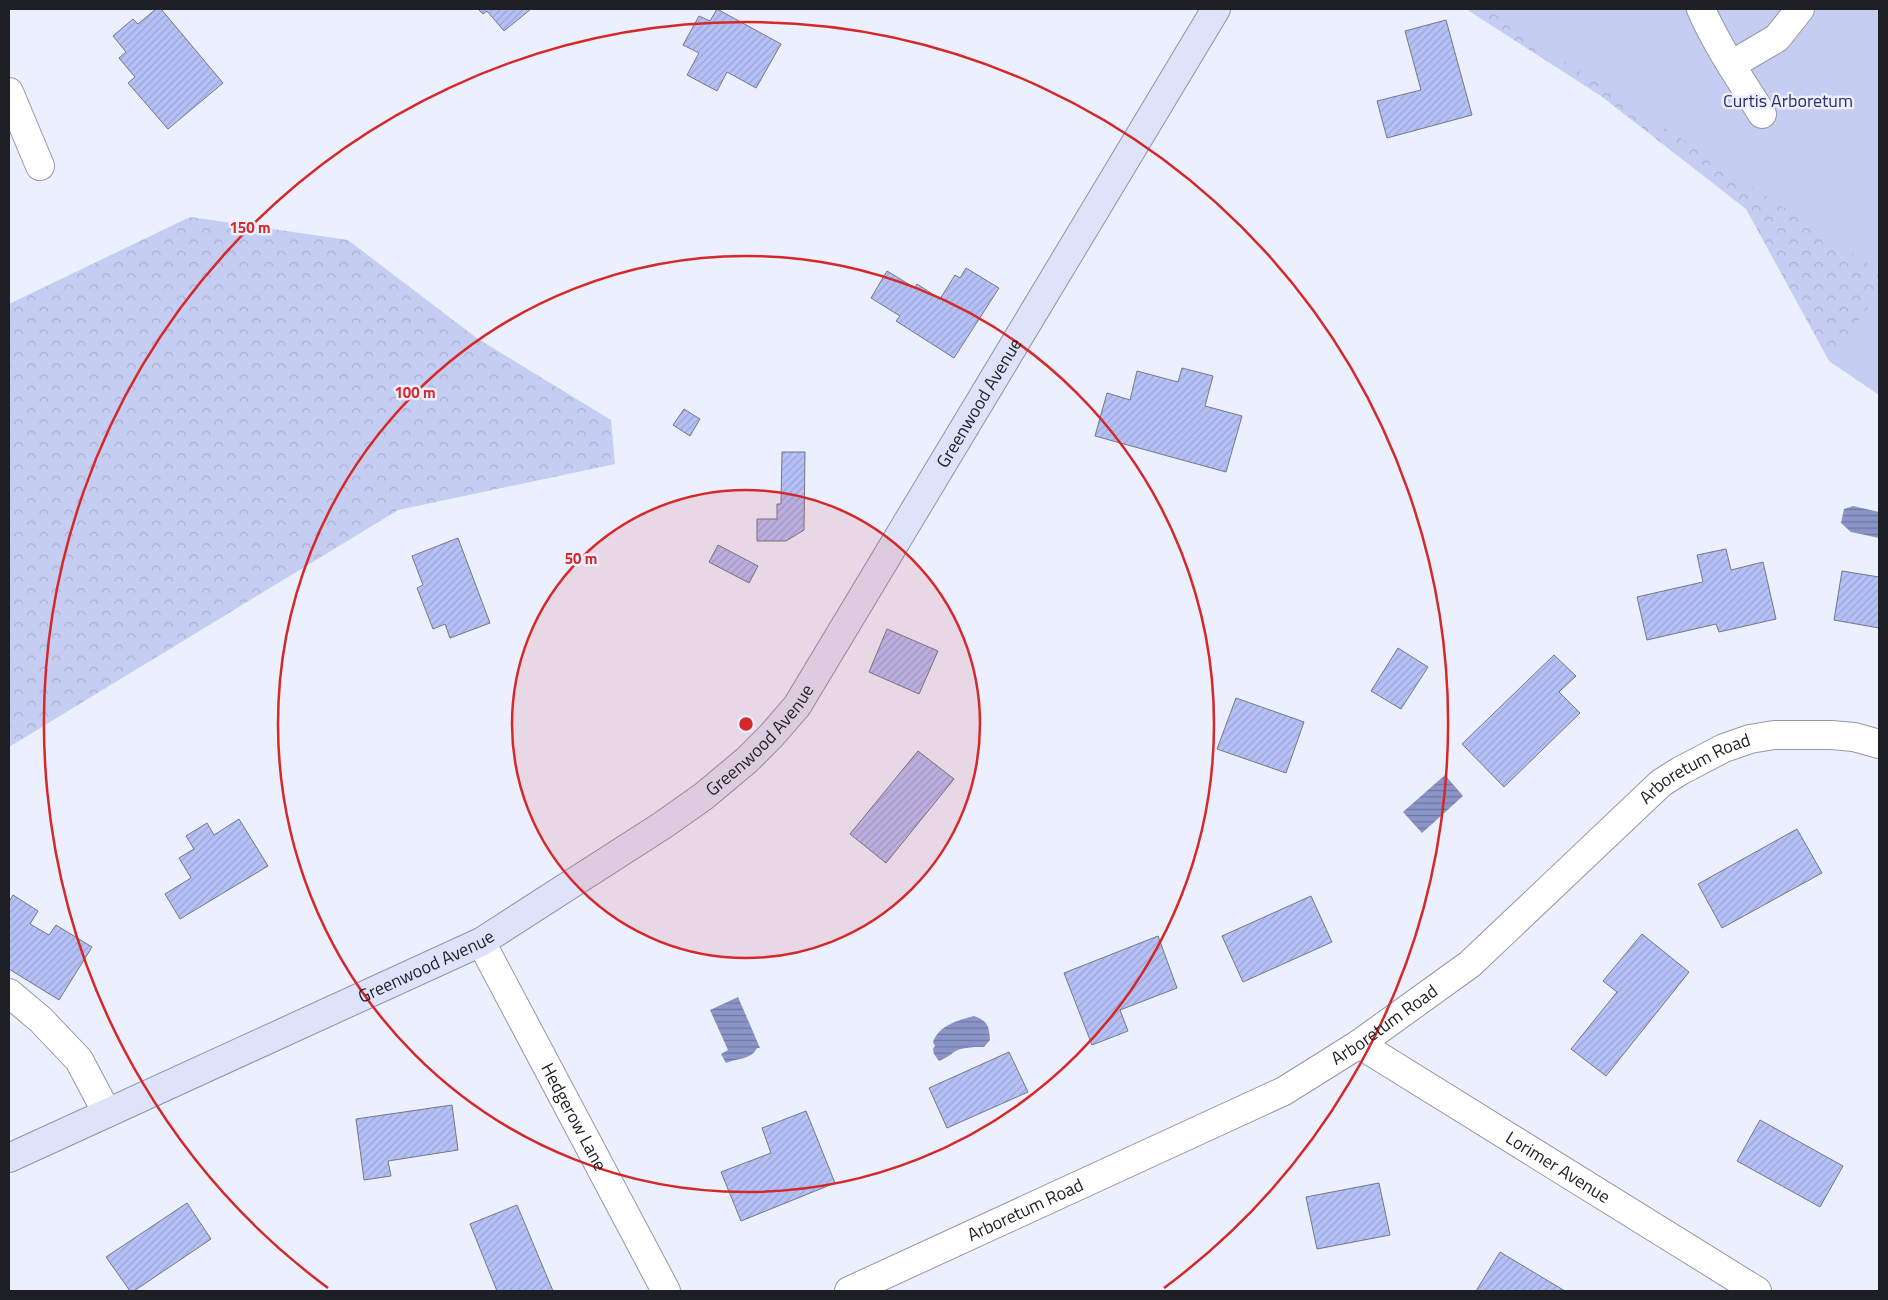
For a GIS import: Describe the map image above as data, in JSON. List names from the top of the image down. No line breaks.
{"streets":{"main road":["Greenwood Avenue"],"street":["Arboretum Road","Hedgerow Lane","Lorimer Avenue"]},"crossings":[["Greenwood Avenue","Hedgerow Lane"],["Arboretum Road","Lorimer Avenue"]],"parks":["Curtis Arboretum"],"rings":["150 m","100 m","50 m"]}
